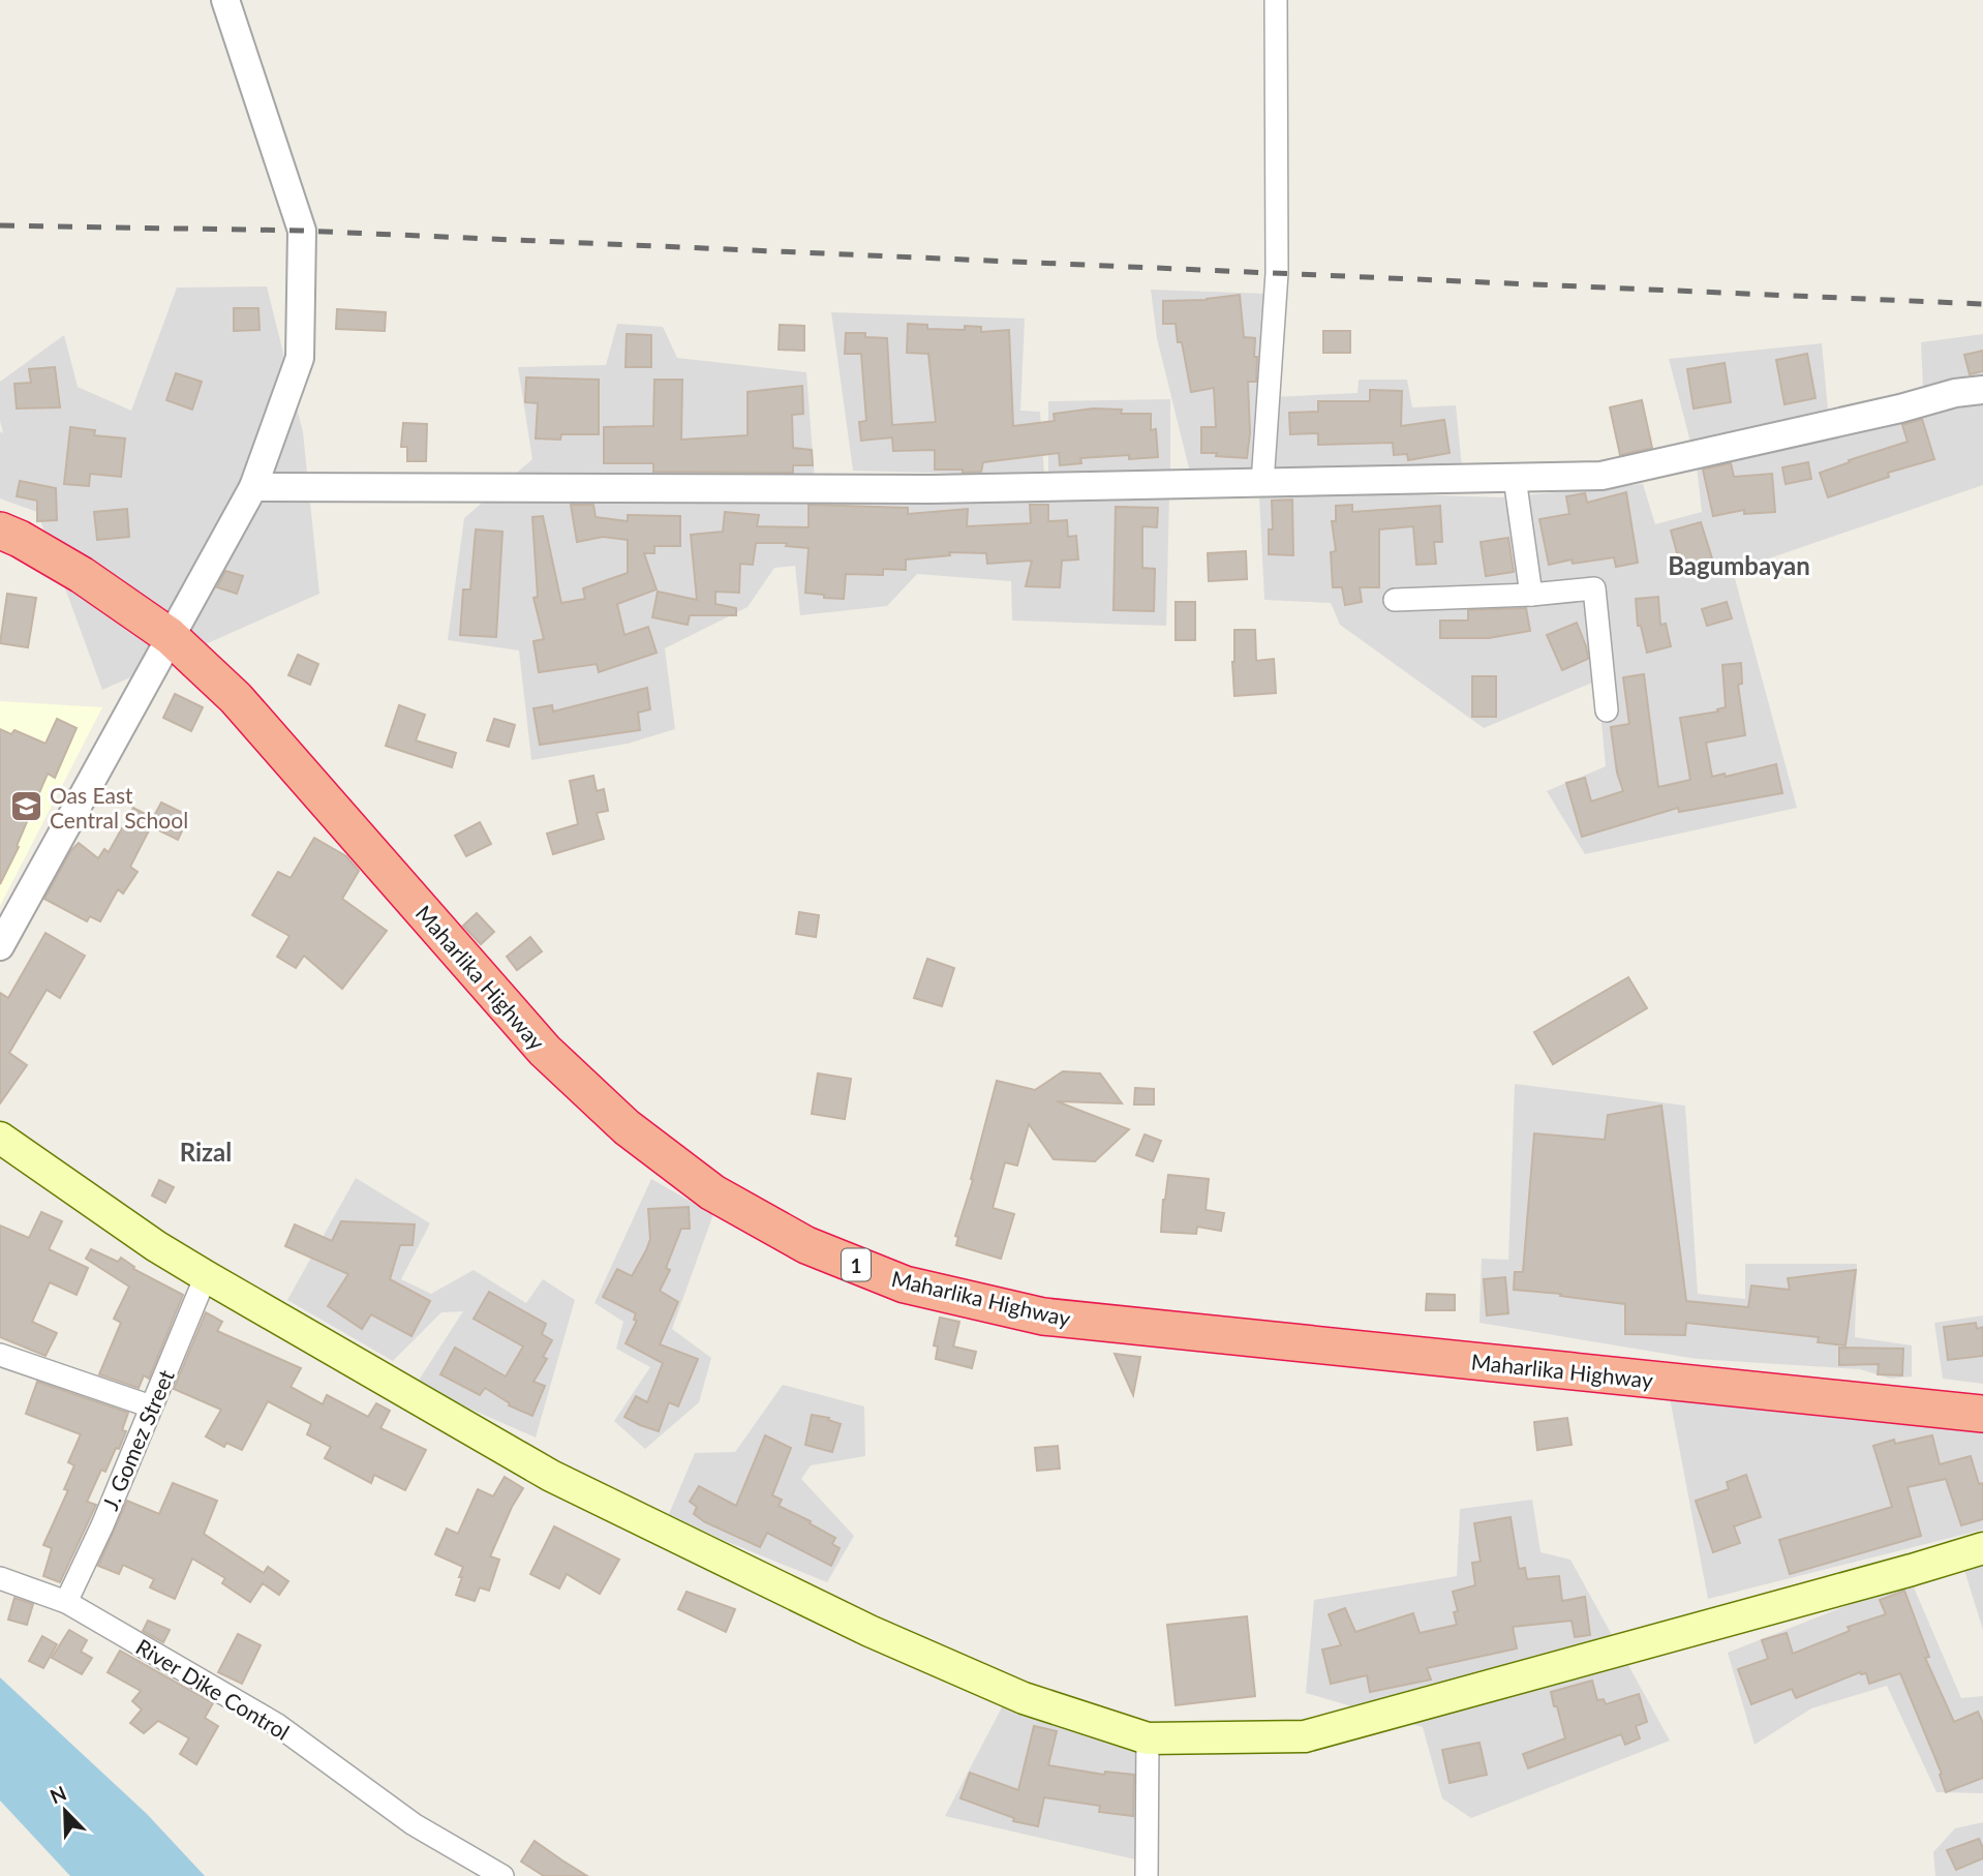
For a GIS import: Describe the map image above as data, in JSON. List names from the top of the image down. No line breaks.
{"streets":{"highway":["Maharlika Highway","1"],"street":["J. Gomez Street","River Dike Control"]},"crossings":[["J. Gomez Street","River Dike Control"]],"districts":["Bagumbayan","Rizal"],"places":{"school or university":["Oas East Central School"]},"north":"top left"}
